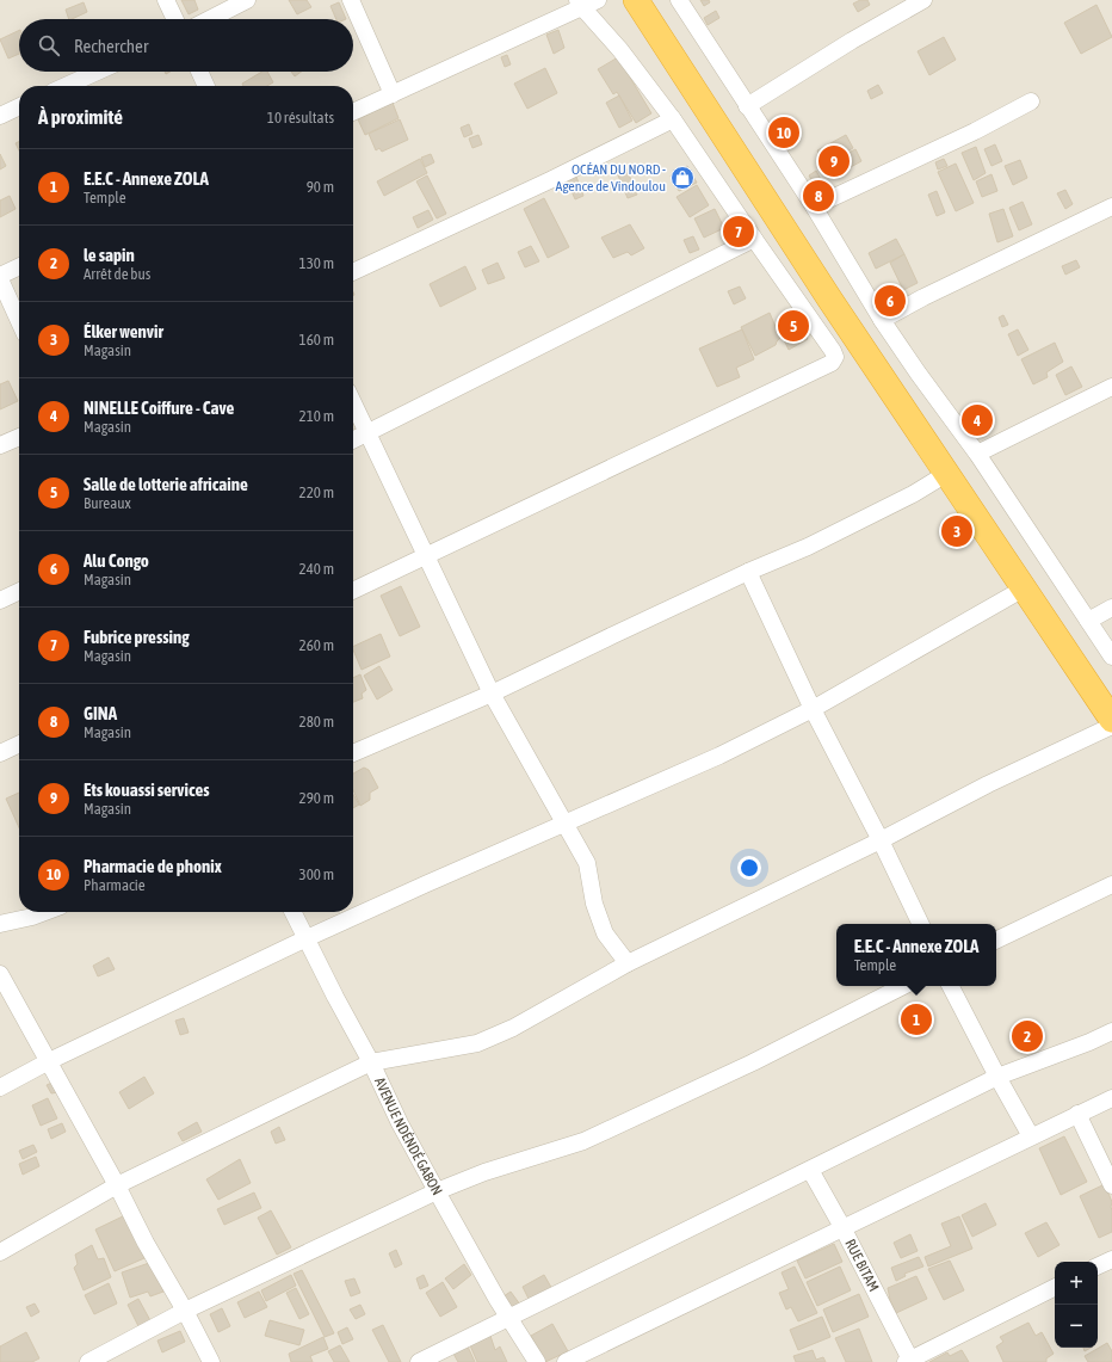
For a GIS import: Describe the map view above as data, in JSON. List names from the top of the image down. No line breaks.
{"streets":{"street":["AVENUE NDÉNDÉ GABON","RUE BITAM"]},"places":{"shop":["OCÉAN DU NORD - Agence de Vindoulou"]},"page":{"search":"Rechercher","heading":["À proximité","10 résultats"],"pins":["10","9","8","7","6","5","4","3","1","2"],"list":[{"mark":"1","name":"E.E.C - Annexe ZOLA","note":"Temple","value":"90 m"},{"mark":"2","name":"le sapin","note":"Arrêt de bus","value":"130 m"},{"mark":"3","name":"Élker wenvir","note":"Magasin","value":"160 m"},{"mark":"4","name":"NINELLE Coiffure - Cave","note":"Magasin","value":"210 m"},{"mark":"5","name":"Salle de lotterie africaine","note":"Bureaux","value":"220 m"},{"mark":"6","name":"Alu Congo","note":"Magasin","value":"240 m"},{"mark":"7","name":"Fubrice pressing","note":"Magasin","value":"260 m"},{"mark":"8","name":"GINA","note":"Magasin","value":"280 m"},{"mark":"9","name":"Ets kouassi services","note":"Magasin","value":"290 m"},{"mark":"10","name":"Pharmacie de phonix","note":"Pharmacie","value":"300 m"}],"popup":["E.E.C - Annexe ZOLA","Temple"],"map_buttons":["+","−"]}}
